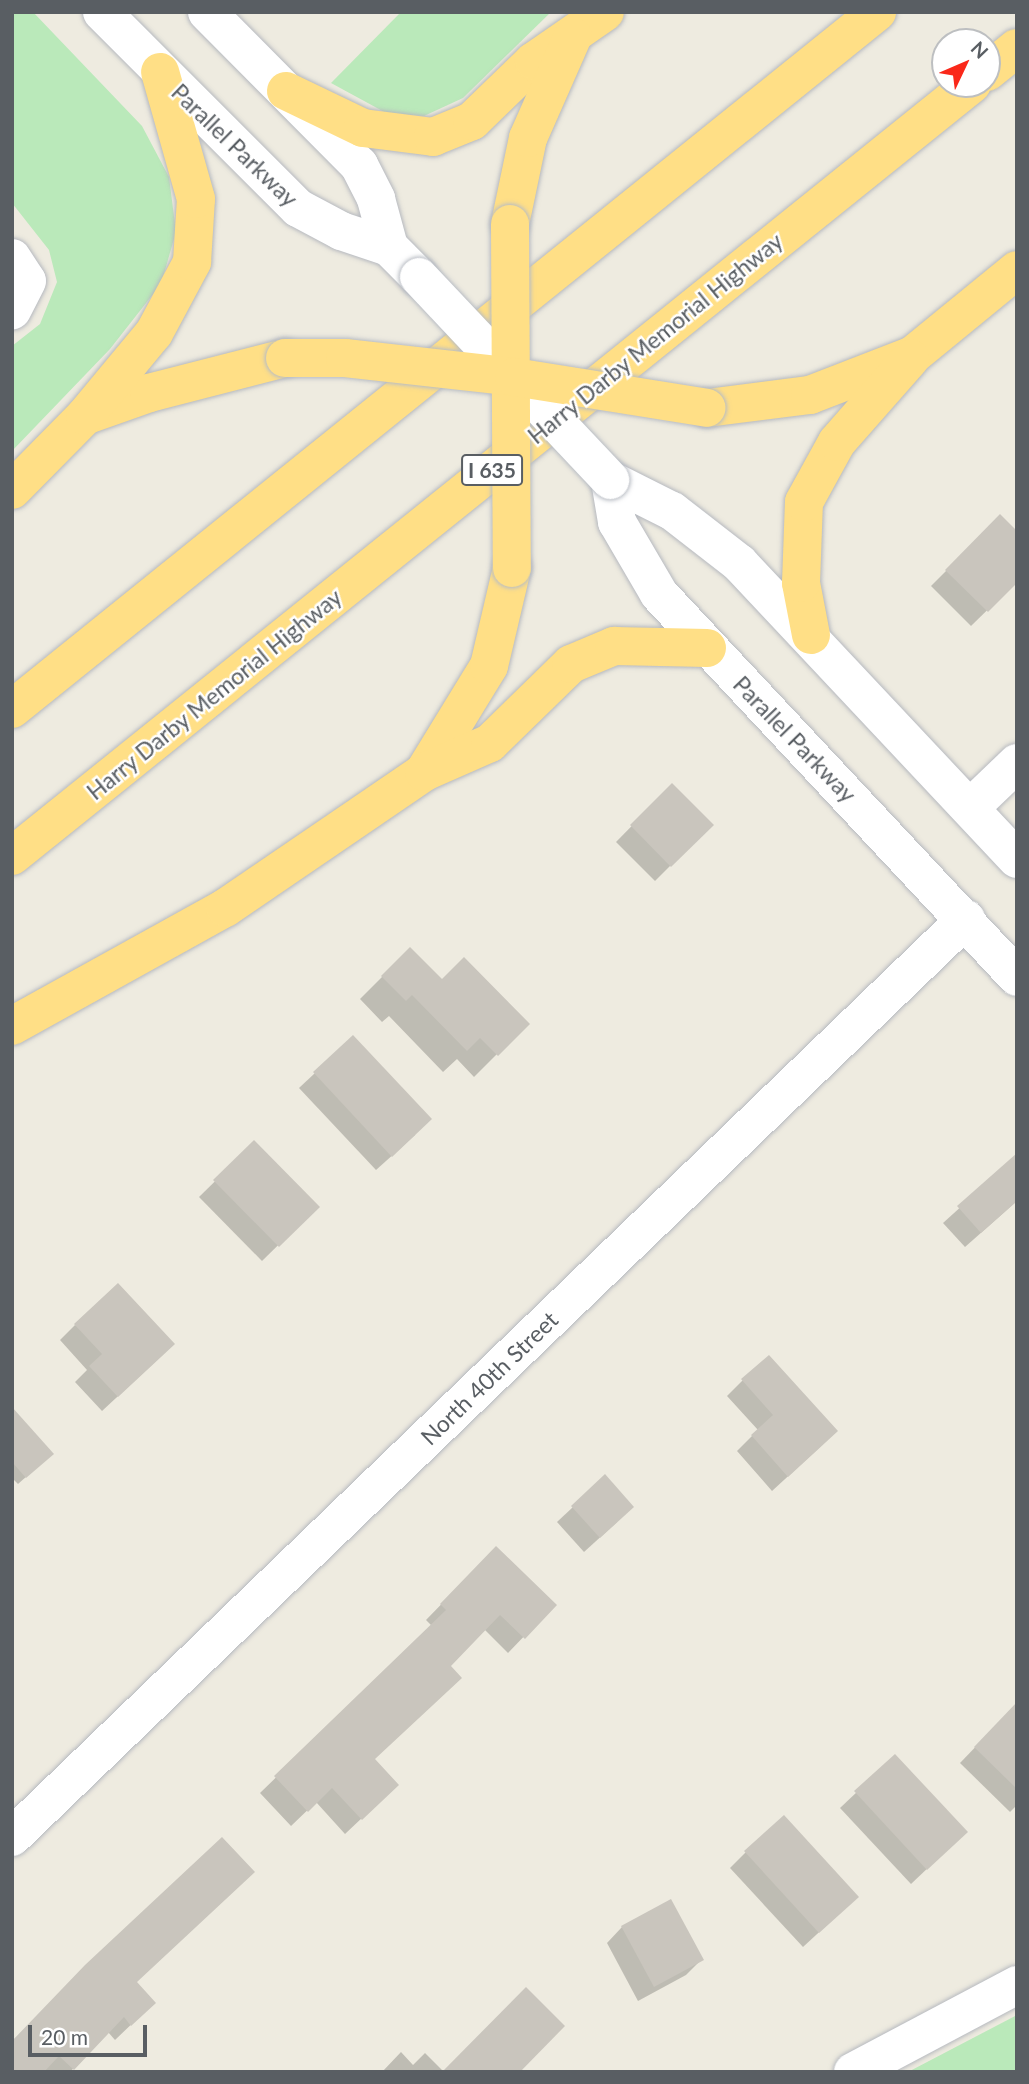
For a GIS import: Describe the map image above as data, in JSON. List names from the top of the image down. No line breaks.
{"streets":{"highway":["Harry Darby Memorial Highway","I 635"],"main road":["Parallel Parkway","North 40th Street"]},"crossings":[["Parallel Parkway","North 40th Street"]],"scale_bar":"20 m","north":"top right"}
